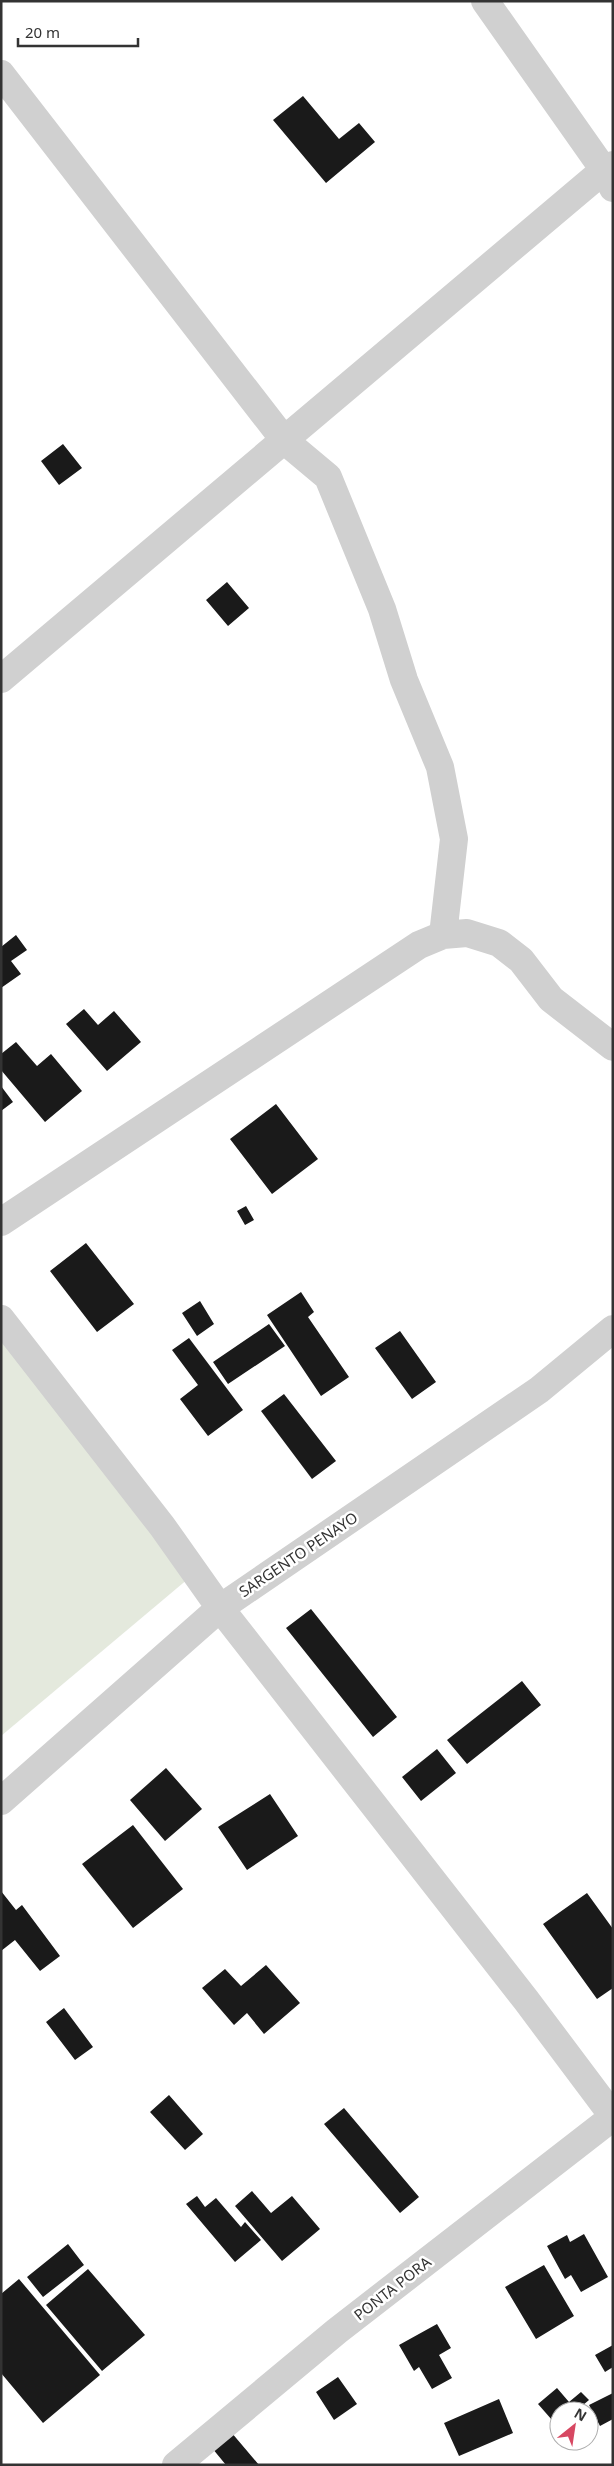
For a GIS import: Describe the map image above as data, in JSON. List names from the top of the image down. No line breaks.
{"streets":{"street":["SARGENTO PENAYO","PONTA PORA"]},"scale_bar":"20 m","north":"top right"}
